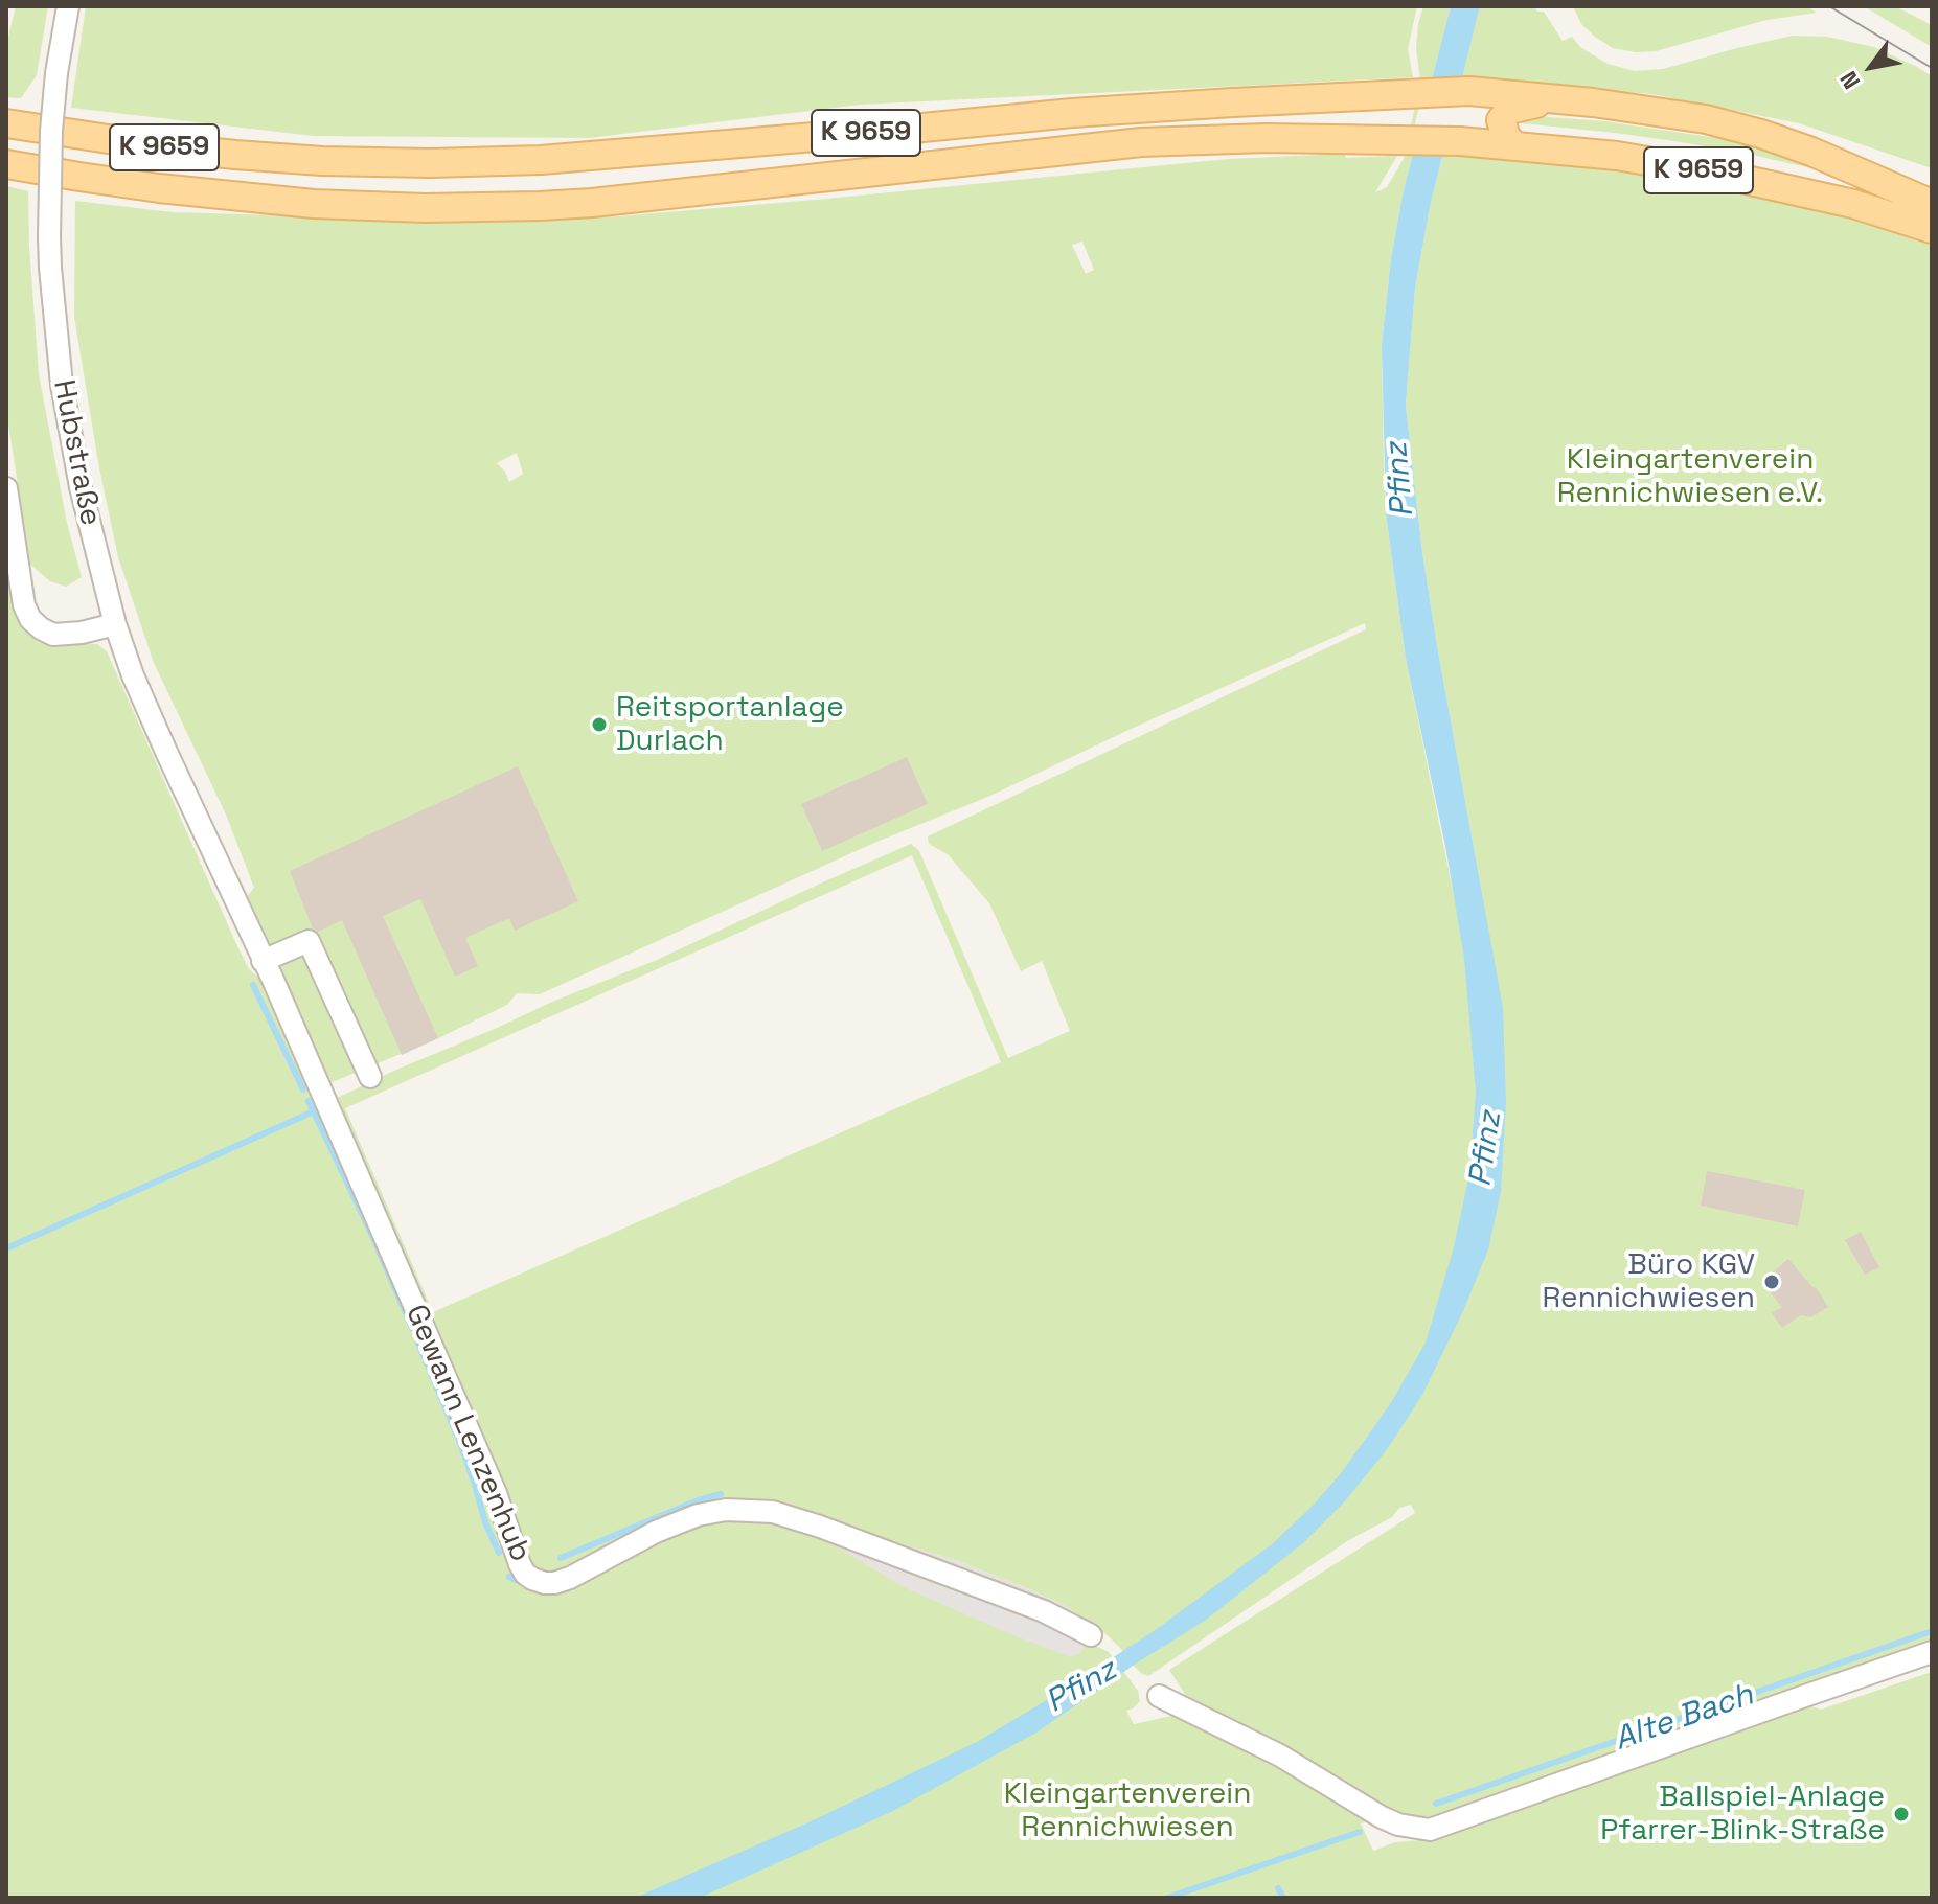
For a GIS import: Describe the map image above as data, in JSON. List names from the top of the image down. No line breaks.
{"streets":{"main road":["K 9659"],"street":["Hubstraße","Gewann Lenzenhub"]},"crossings":[["Hubstraße","Gewann Lenzenhub"]],"water":["Pfinz","Alte Bach"],"parks":["Kleingartenverein Rennichwiesen e.V.","Kleingartenverein Rennichwiesen"],"places":["Reitsportanlage Durlach","Büro KGV Rennichwiesen","Ballspiel-Anlage Pfarrer-Blink-Straße"],"north":"bottom left"}
